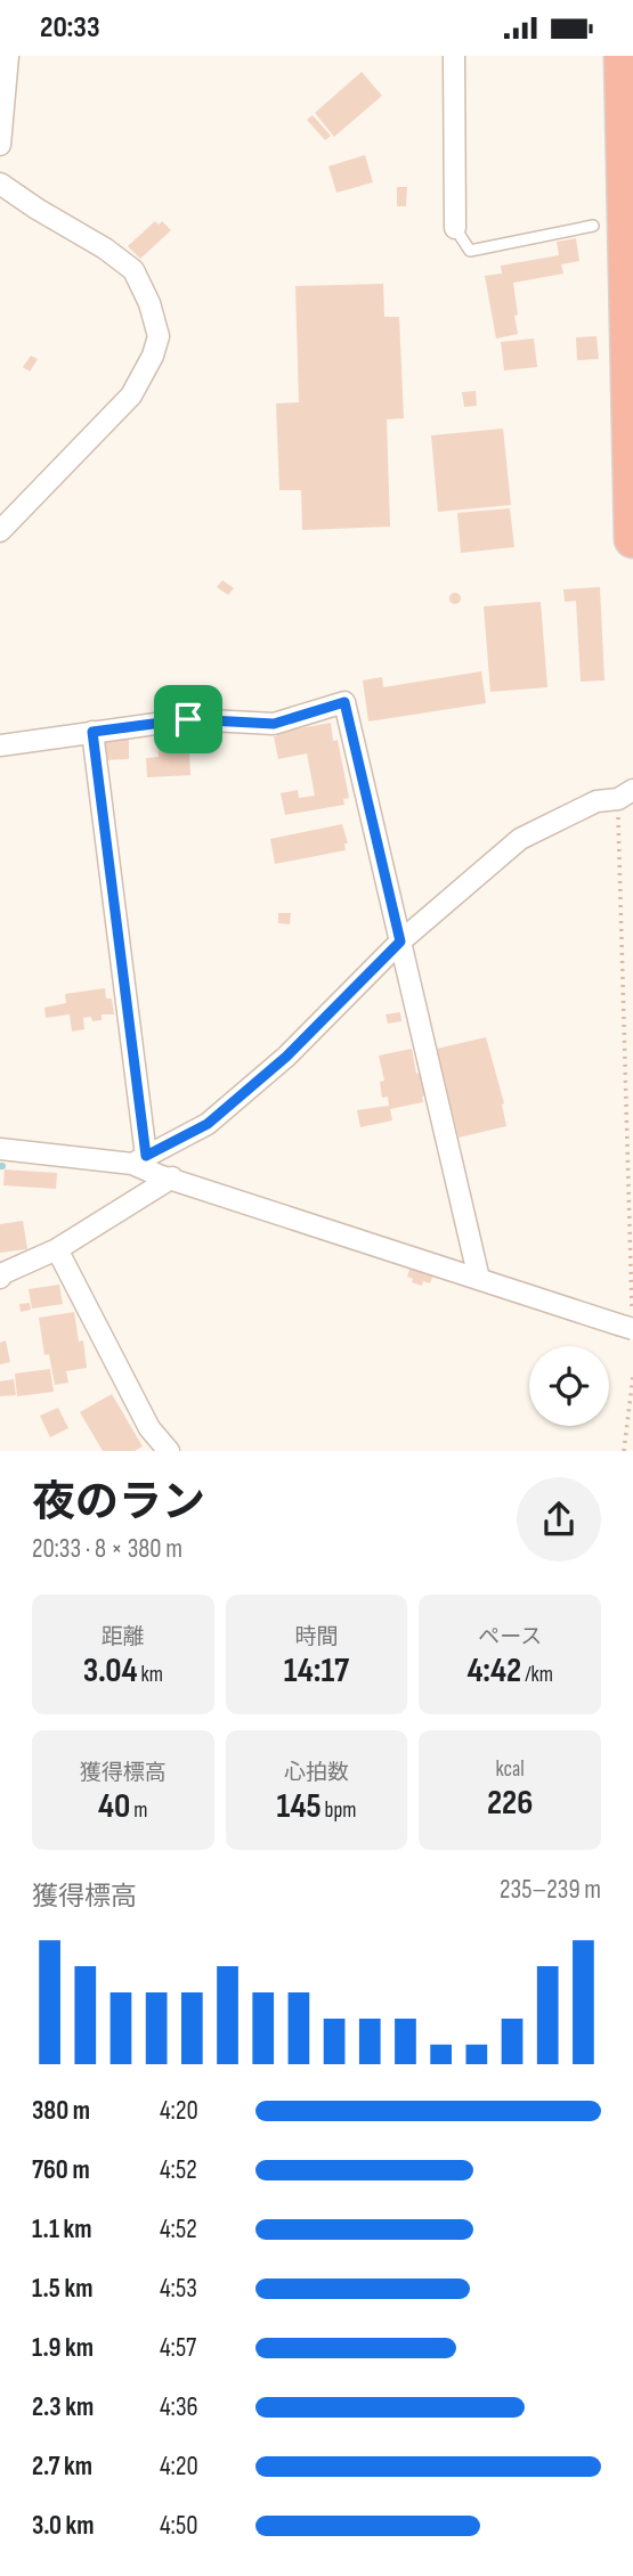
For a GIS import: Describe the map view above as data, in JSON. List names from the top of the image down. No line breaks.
{"page":{"status":"20:33","heading":["夜のラン","20:33 · 8 × 380 m"],"stats":[["距離","3.04 km"],["時間","14:17"],["ペース","4:42 /km"],["獲得標高","40 m"],["心拍数","145 bpm"],["kcal","226"]],"chart":["獲得標高","235–239 m"],"list":[{"name":"380 m","note":"4:20"},{"name":"760 m","note":"4:52"},{"name":"1.1 km","note":"4:52"},{"name":"1.5 km","note":"4:53"},{"name":"1.9 km","note":"4:57"},{"name":"2.3 km","note":"4:36"},{"name":"2.7 km","note":"4:20"},{"name":"3.0 km","note":"4:50"}]}}
